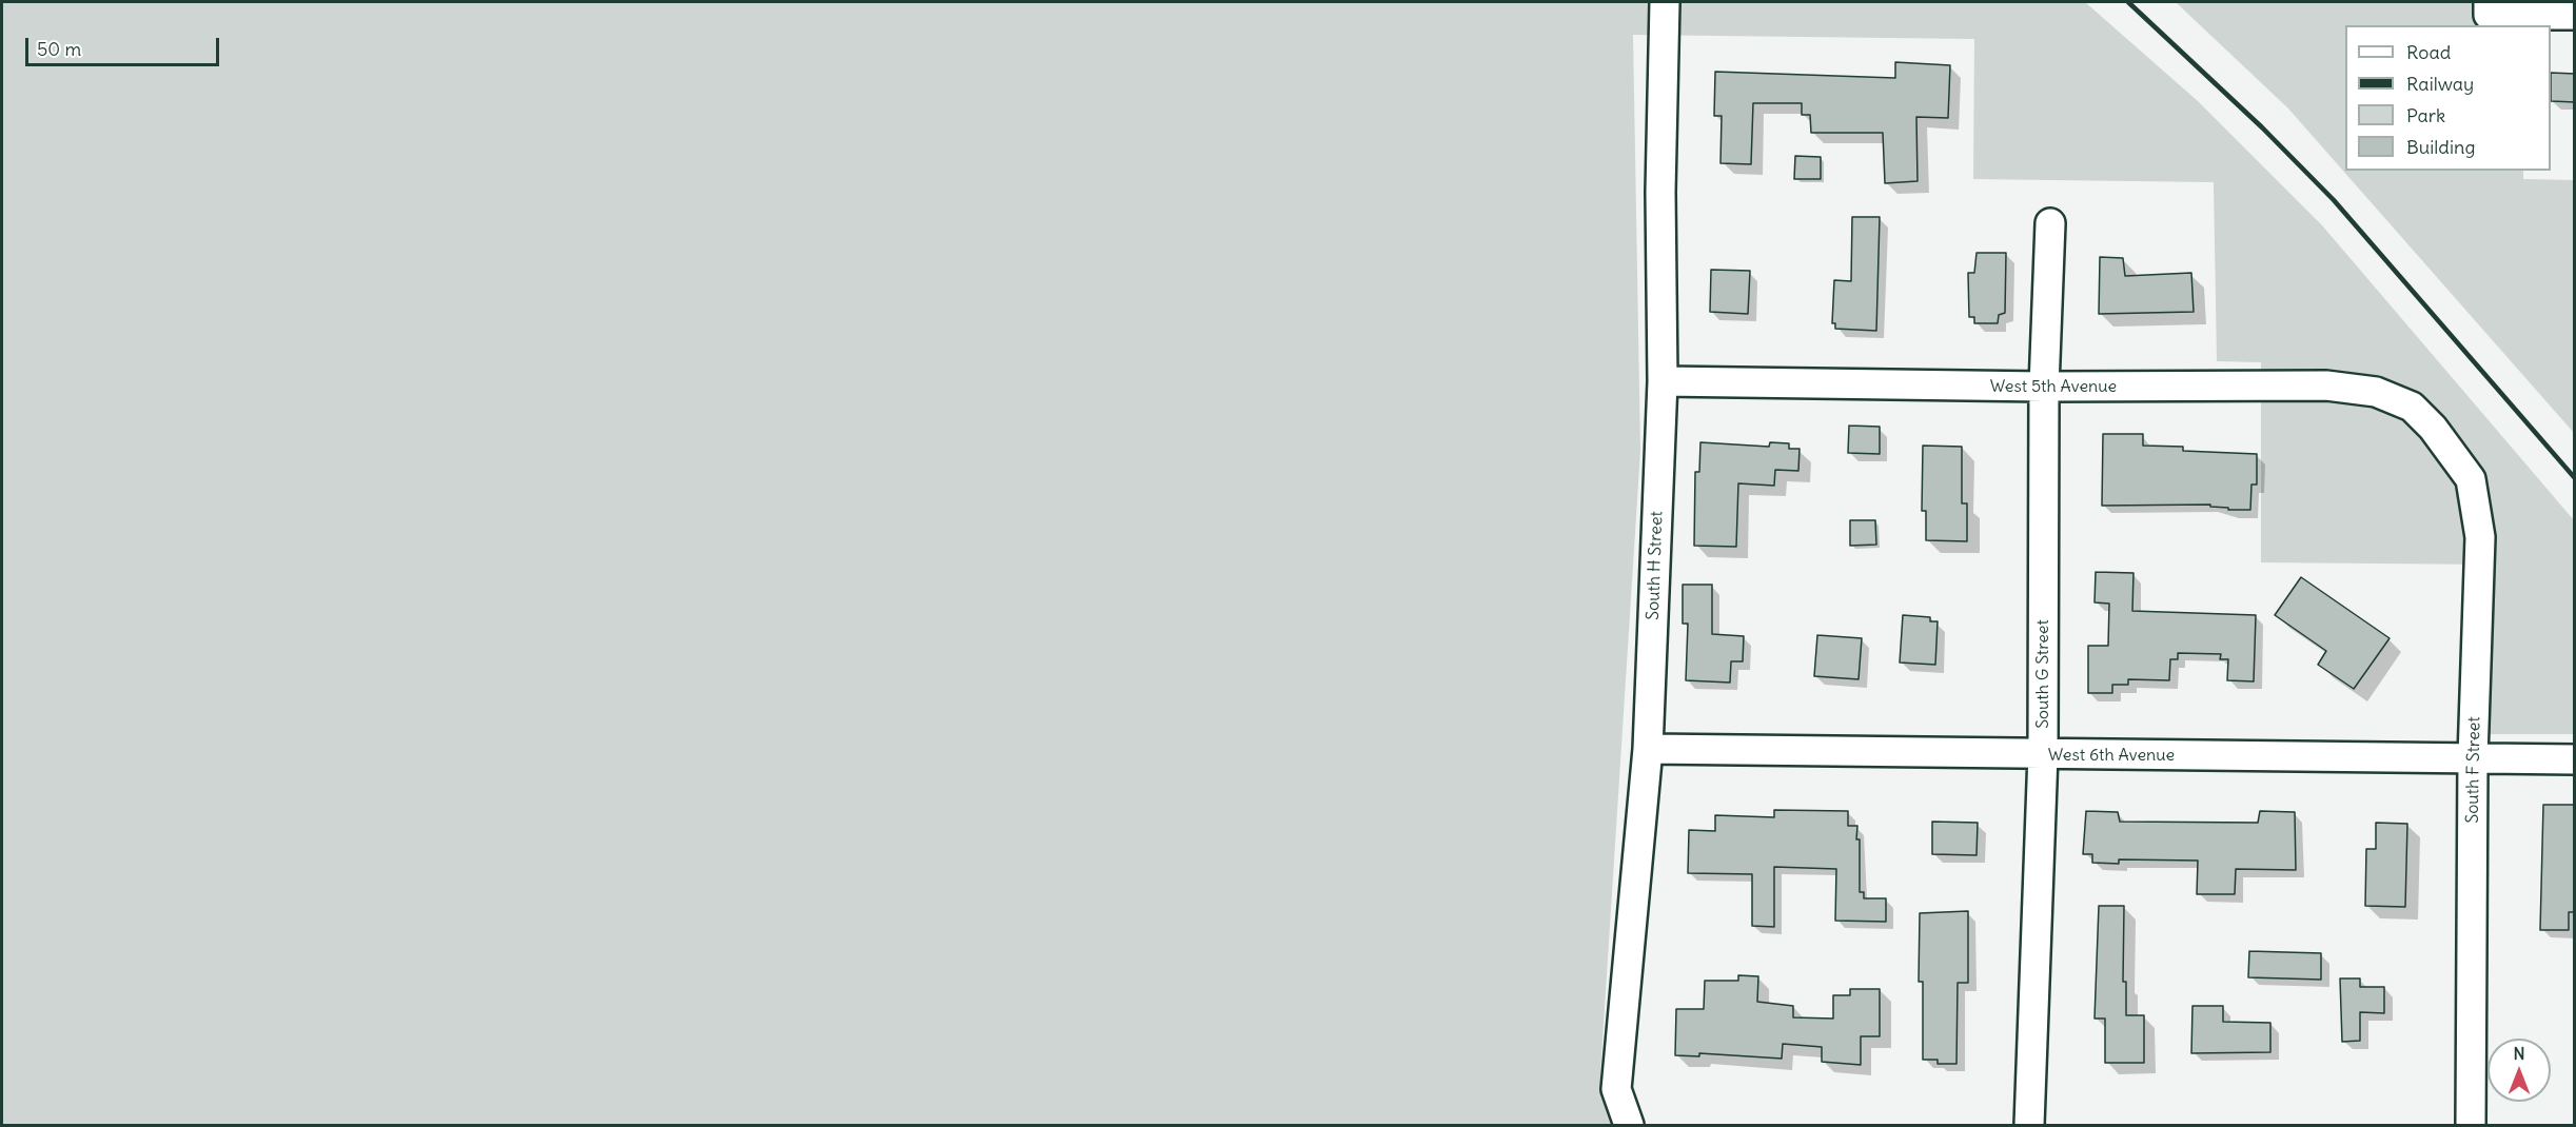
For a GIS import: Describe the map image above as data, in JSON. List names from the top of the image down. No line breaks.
{"streets":{"street":["West 5th Avenue","South H Street","South G Street","West 6th Avenue","South F Street"]},"crossings":[["West 5th Avenue","South H Street"],["West 5th Avenue","South G Street"],["West 5th Avenue","South F Street"],["South H Street","West 6th Avenue"],["South G Street","West 6th Avenue"],["West 6th Avenue","South F Street"]],"legend":["Road","Railway","Park","Building"],"scale_bar":"50 m","north":"top"}
